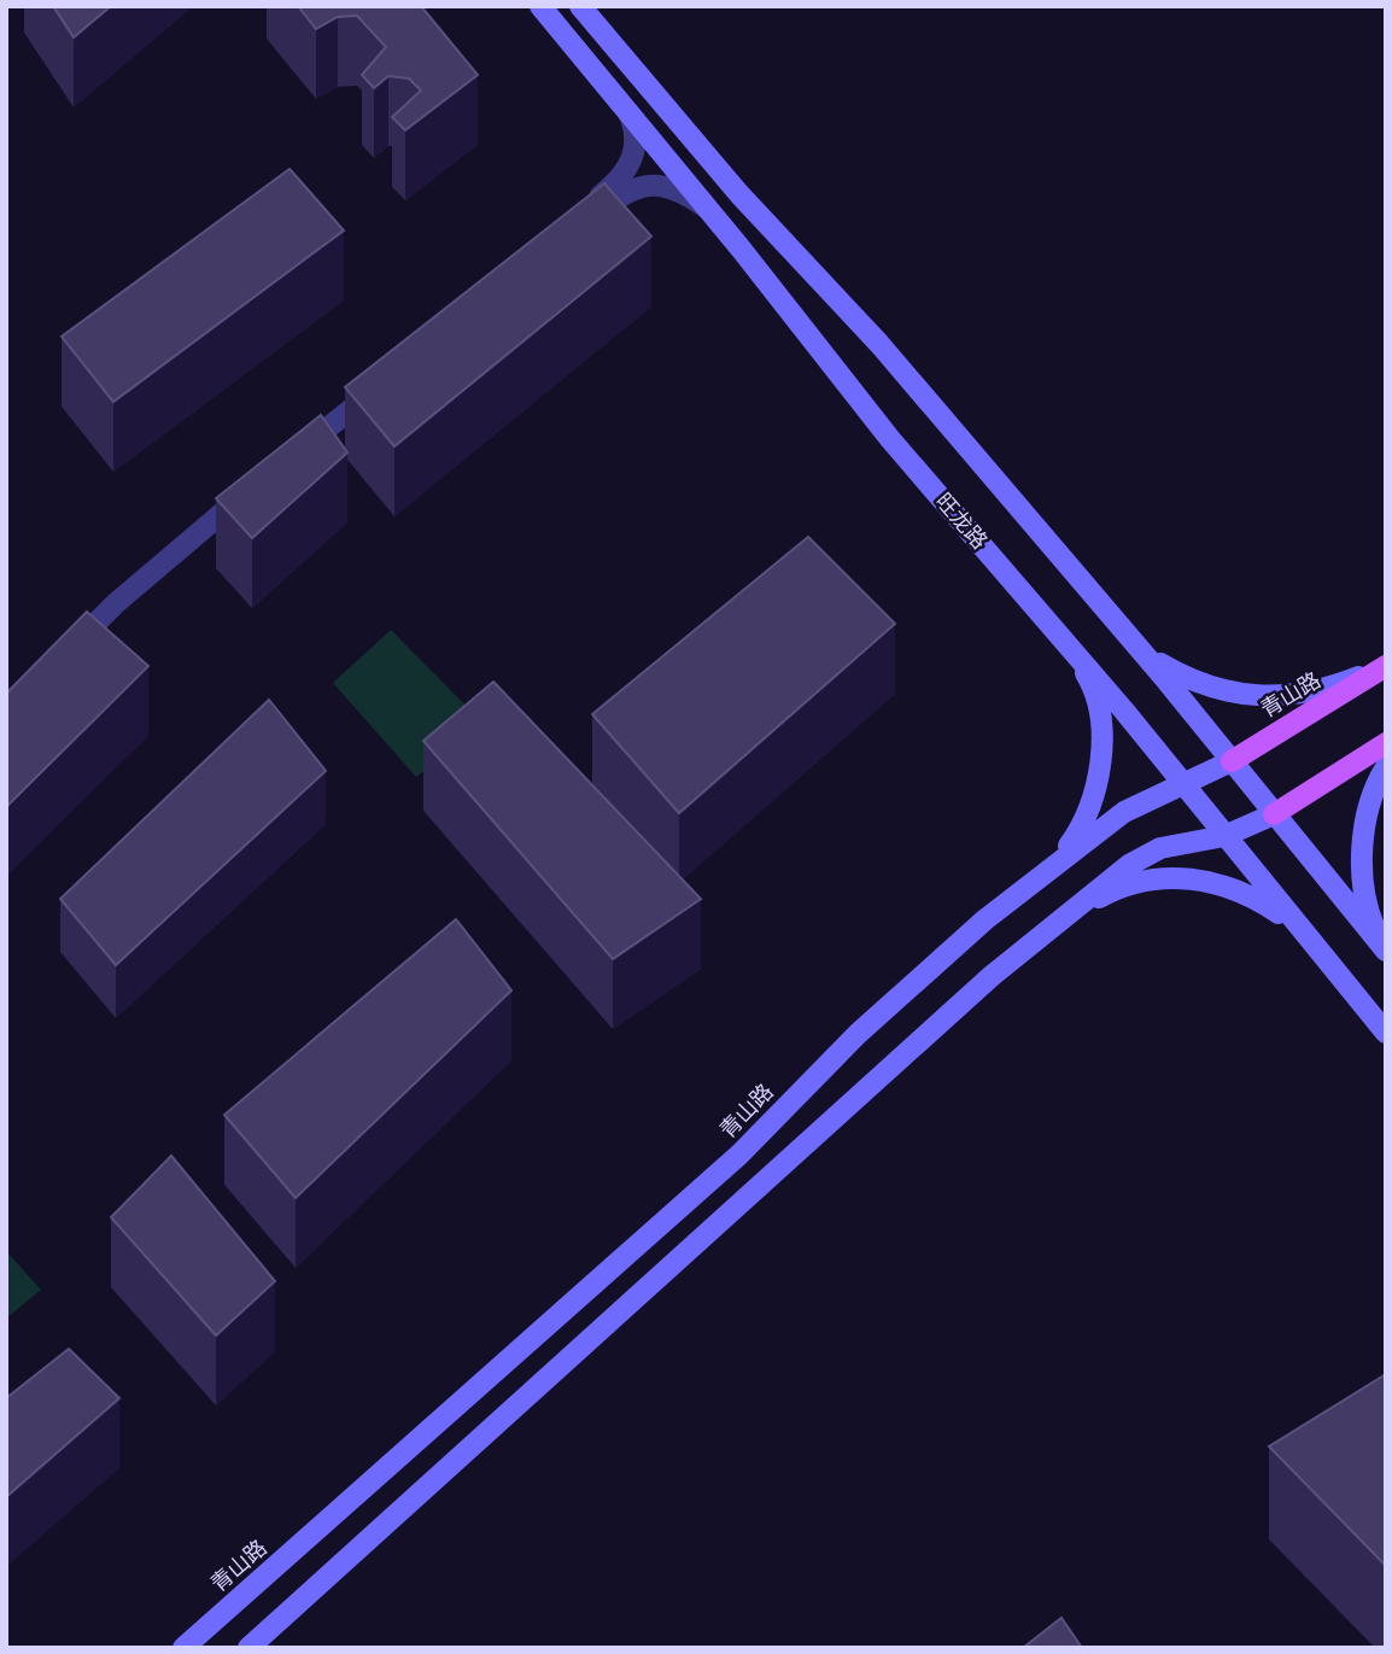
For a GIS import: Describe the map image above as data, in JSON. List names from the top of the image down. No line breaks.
{"streets":{"main road":["旺龙路","青山路"]},"crossings":[["旺龙路","青山路"]]}
